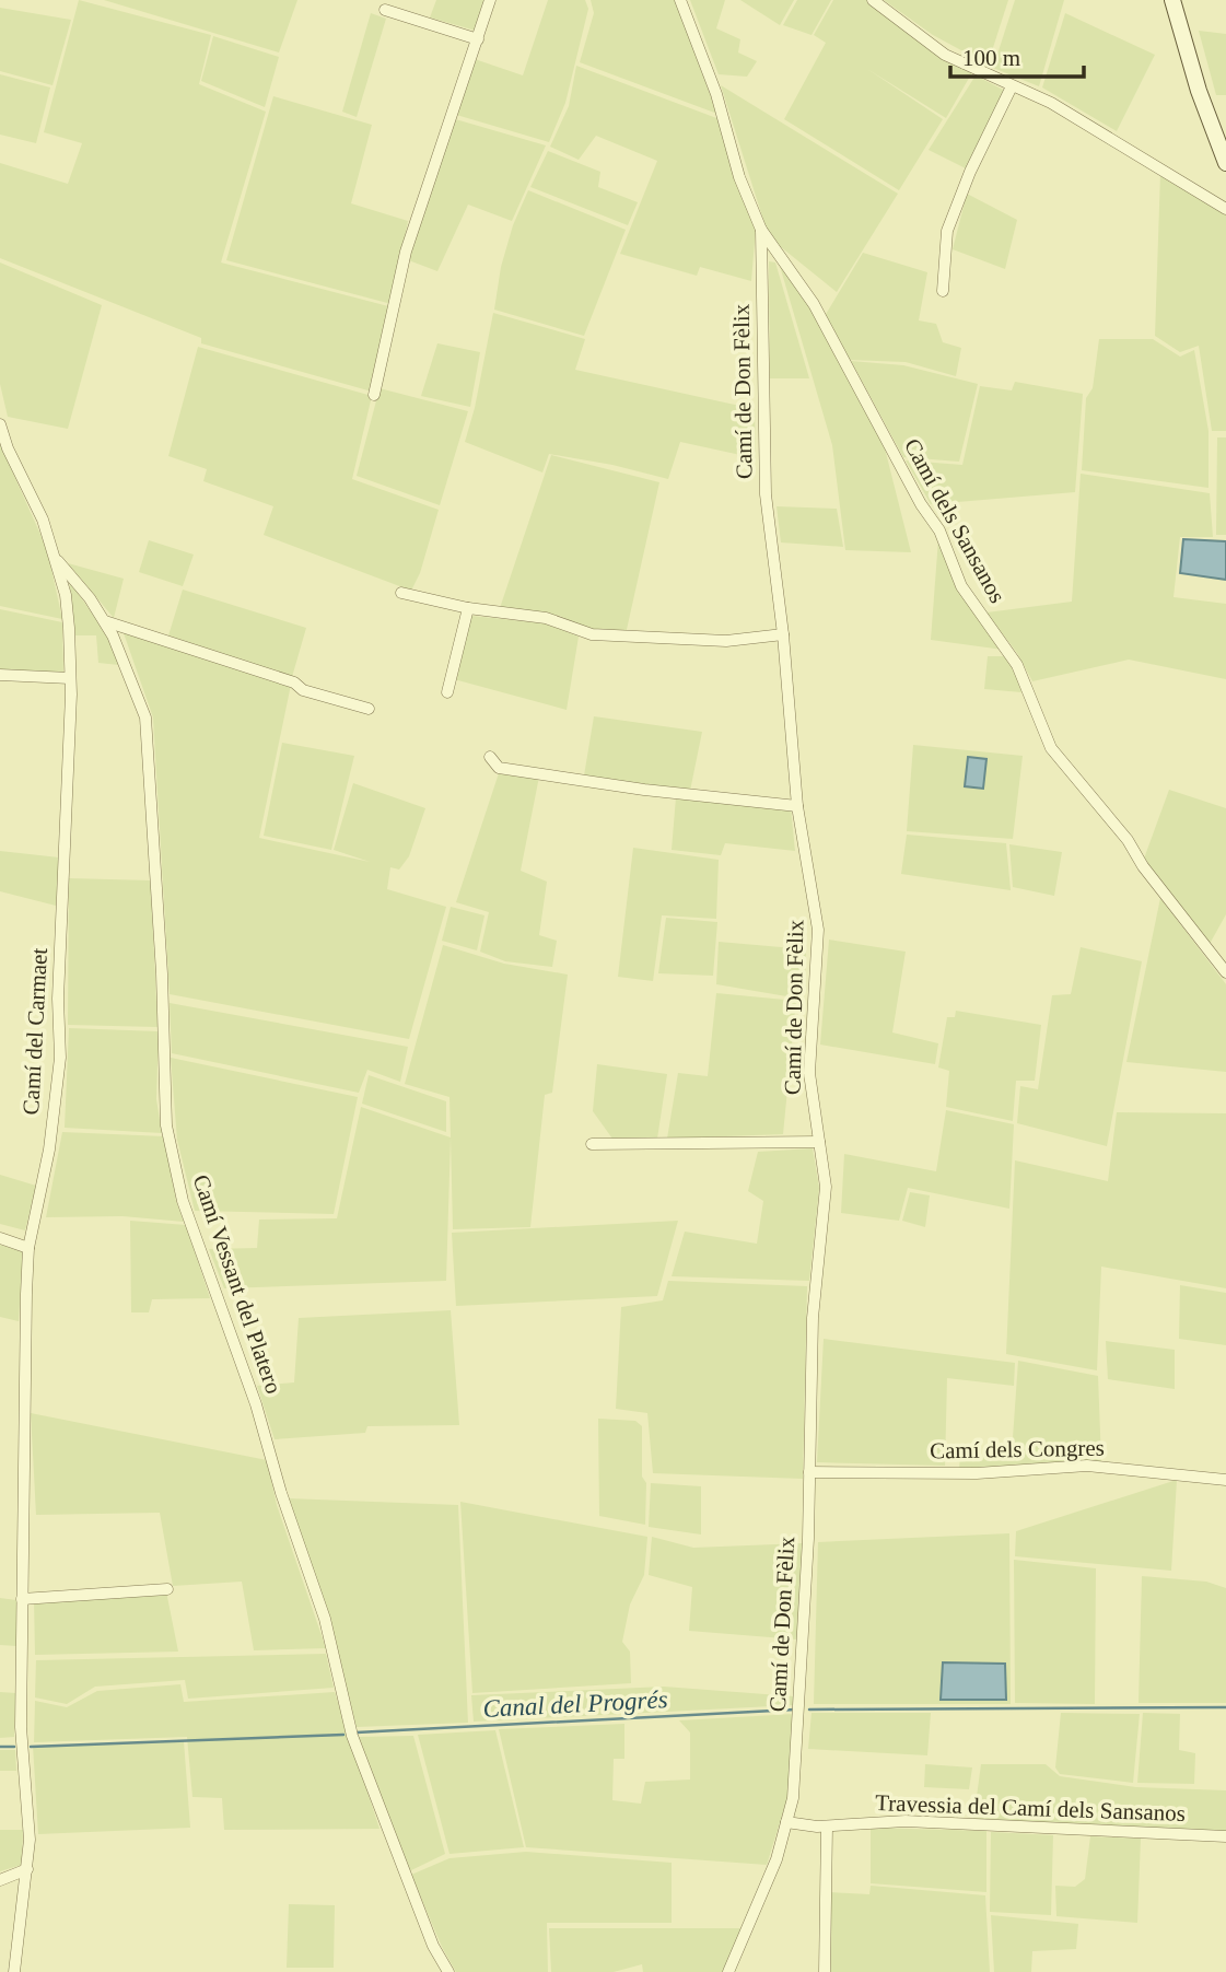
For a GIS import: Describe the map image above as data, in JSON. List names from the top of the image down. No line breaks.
{"streets":{"street":["Camí de Don Fèlix","Camí dels Sansanos","Camí del Carmaet","Camí Vessant del Platero","Camí dels Congres","Travessia del Camí dels Sansanos"]},"crossings":[["Camí de Don Fèlix","Camí dels Sansanos"],["Camí de Don Fèlix","Camí dels Congres"],["Camí de Don Fèlix","Travessia del Camí dels Sansanos"],["Camí del Carmaet","Camí Vessant del Platero"]],"water":["Canal del Progrés"],"scale_bar":"100 m"}
